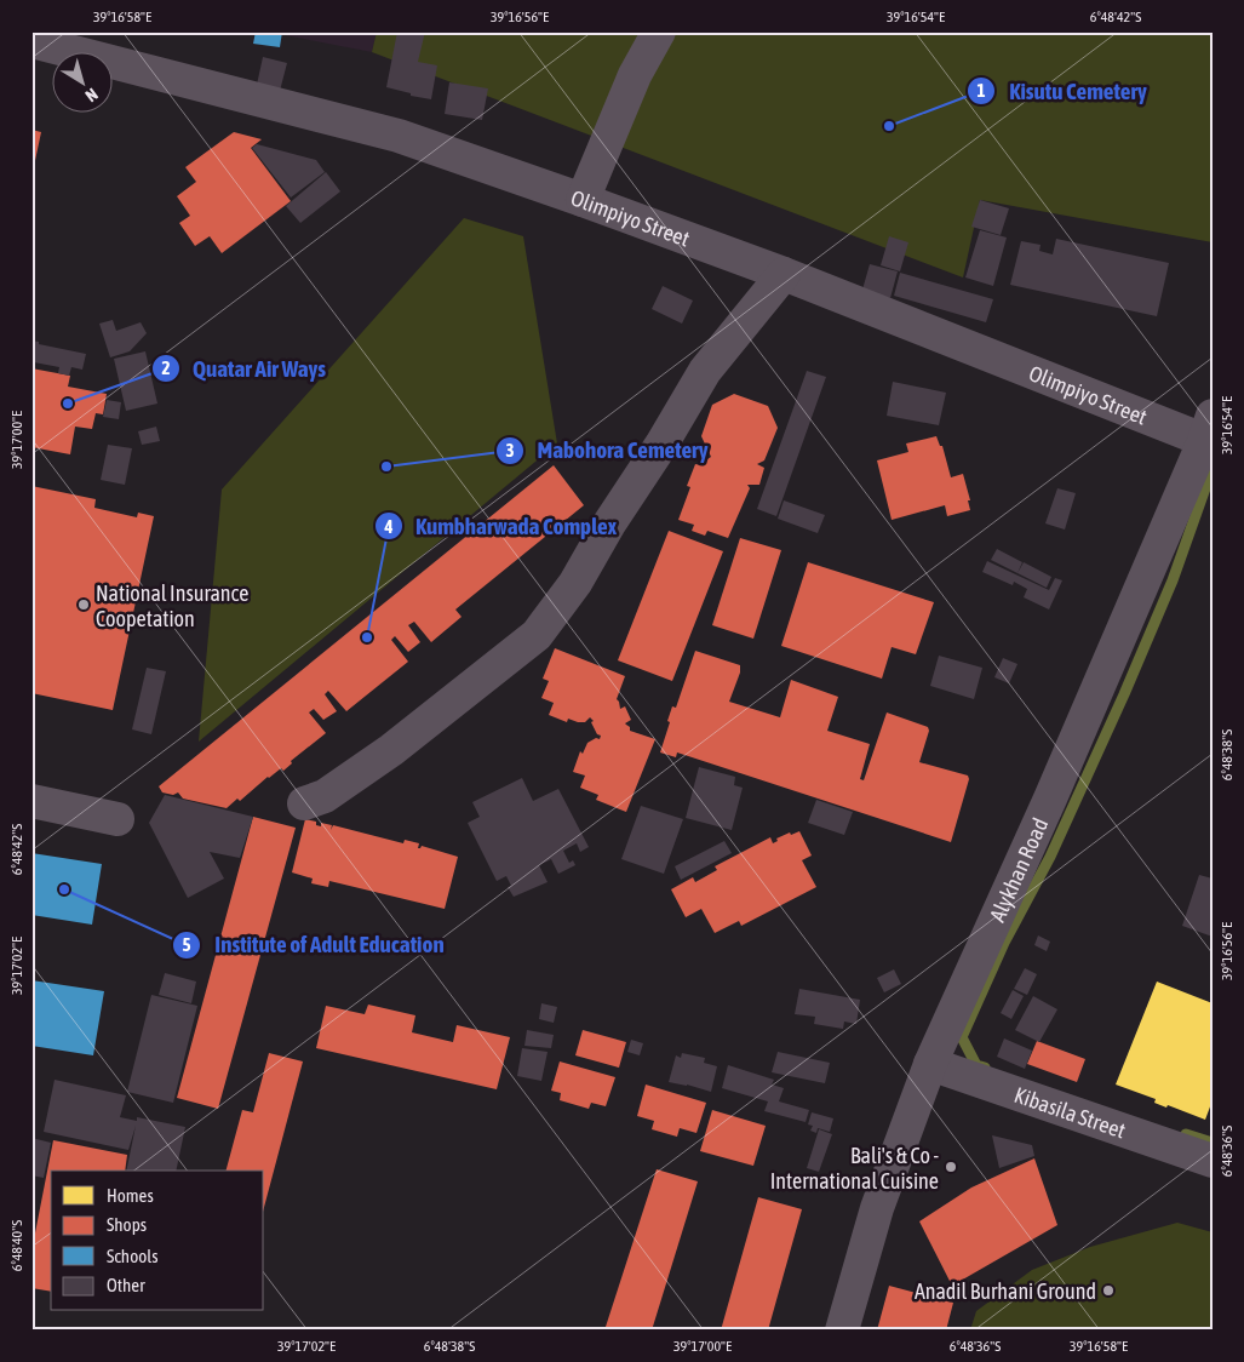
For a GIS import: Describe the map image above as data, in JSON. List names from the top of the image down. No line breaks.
{"streets":{"street":["Olimpiyo Street","Alykhan Road","Kibasila Street"]},"crossings":[["Olimpiyo Street","Alykhan Road"],["Alykhan Road","Kibasila Street"]],"places":["Kisutu Cemetery","Quatar Air Ways","Mabohora Cemetery","National Insurance Coopetation","Kumbharwada Complex","Institute of Adult Education","Bali's & Co - International Cuisine","Anadil Burhani Ground"],"legend":["Homes","Shops","Schools","Other"],"north":"bottom right","coordinates":["39°16'58\"E","39°16'56\"E","39°16'54\"E","6°48'42\"S","39°17'00\"E","6°48'38\"S","39°17'02\"E","6°48'36\"S","6°48'40\"S"]}
